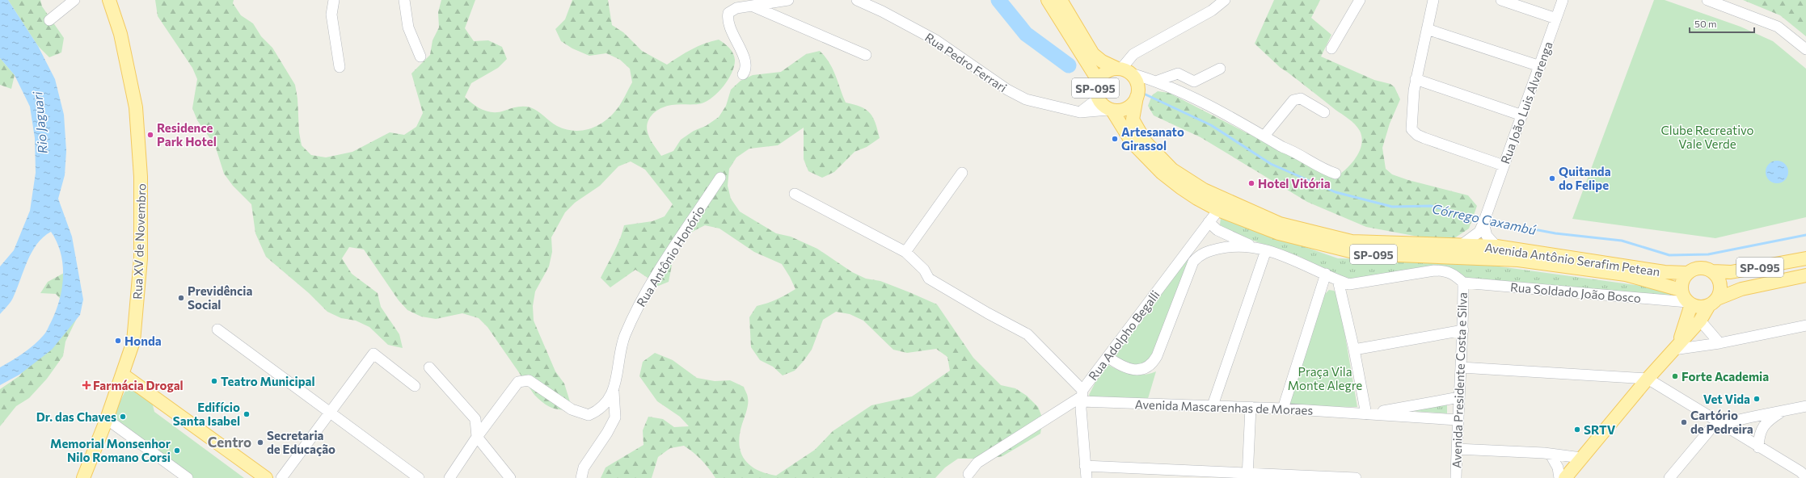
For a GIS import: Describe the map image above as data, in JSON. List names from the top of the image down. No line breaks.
{"streets":{"main road":["SP-095","Rua XV de Novembro","Avenida Antônio Serafim Petean"],"street":["Rua Pedro Ferrari","Rua João Luis Alvarenga","Rua Antônio Honório","Rua Soldado João Bosco","Rua Adolpho Begalli","Avenida Presidente Costa e Silva","Avenida Mascarenhas de Moraes"]},"crossings":[["Rua Pedro Ferrari","SP-095"],["Rua Pedro Ferrari","Avenida Antônio Serafim Petean"],["SP-095","Avenida Antônio Serafim Petean"],["SP-095","Rua Soldado João Bosco"],["Rua João Luis Alvarenga","Avenida Antônio Serafim Petean"],["Avenida Antônio Serafim Petean","Rua Soldado João Bosco"],["Avenida Antônio Serafim Petean","Rua Adolpho Begalli"],["Rua Soldado João Bosco","Avenida Presidente Costa e Silva"],["Rua Adolpho Begalli","Avenida Mascarenhas de Moraes"],["Avenida Presidente Costa e Silva","Avenida Mascarenhas de Moraes"]],"districts":["Centro"],"water":["Rio Jaguari","Córrego Caxambú"],"parks":["Clube Recreativo Vale Verde","Praça Vila Monte Alegre"],"places":{"other":["Residence Park Hotel","Artesanato Girassol","Quitanda do Felipe","Hotel Vitória","Previdência Social","Honda","Forte Academia","Teatro Municipal","Vet Vida","Edifício Santa Isabel","Dr. das Chaves","Cartório de Pedreira","SRTV","Secretaria de Educação","Memorial Monsenhor Nilo Romano Corsi"],"health":["Farmácia Drogal"]},"scale_bar":"50 m"}
